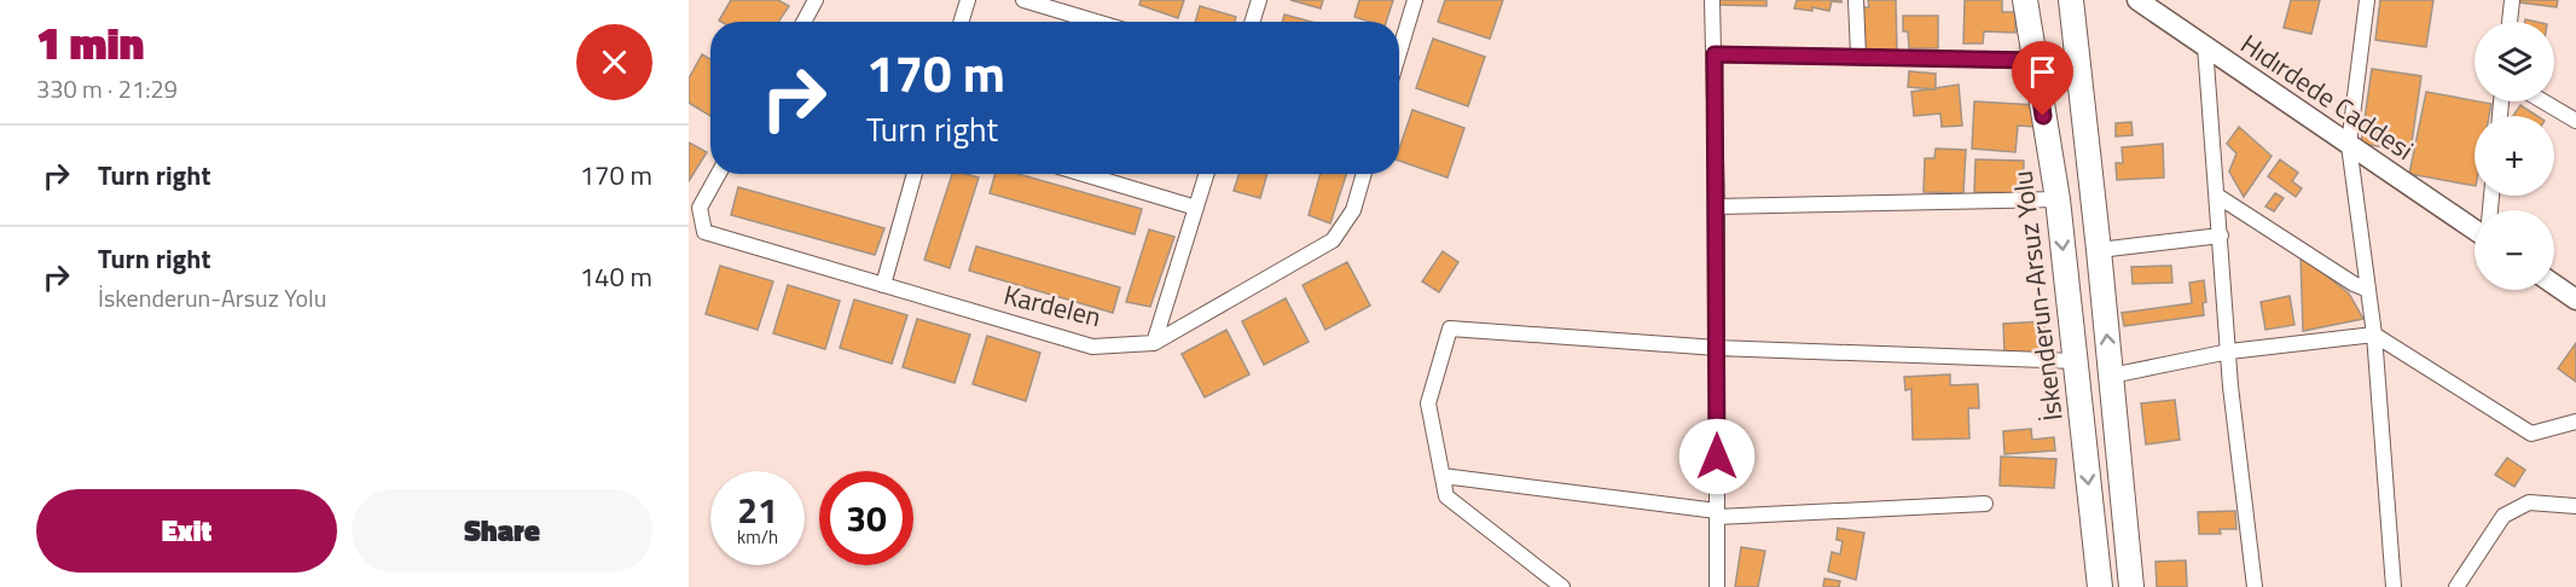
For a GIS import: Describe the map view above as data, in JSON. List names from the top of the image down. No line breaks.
{"streets":{"main road":["İskenderun-Arsuz Yolu"],"street":["Hıdırdede Caddesi","Kardelen"]},"page":{"heading":["1 min","330 m · 21:29"],"map_buttons":["+","−"],"turn":["170 m","Turn right"],"list":[{"name":"Turn right","value":"170 m"},{"name":"Turn right","note":"İskenderun-Arsuz Yolu","value":"140 m"}],"speed":"21 km/h","limit":"30","buttons":["Exit","Share"]}}
